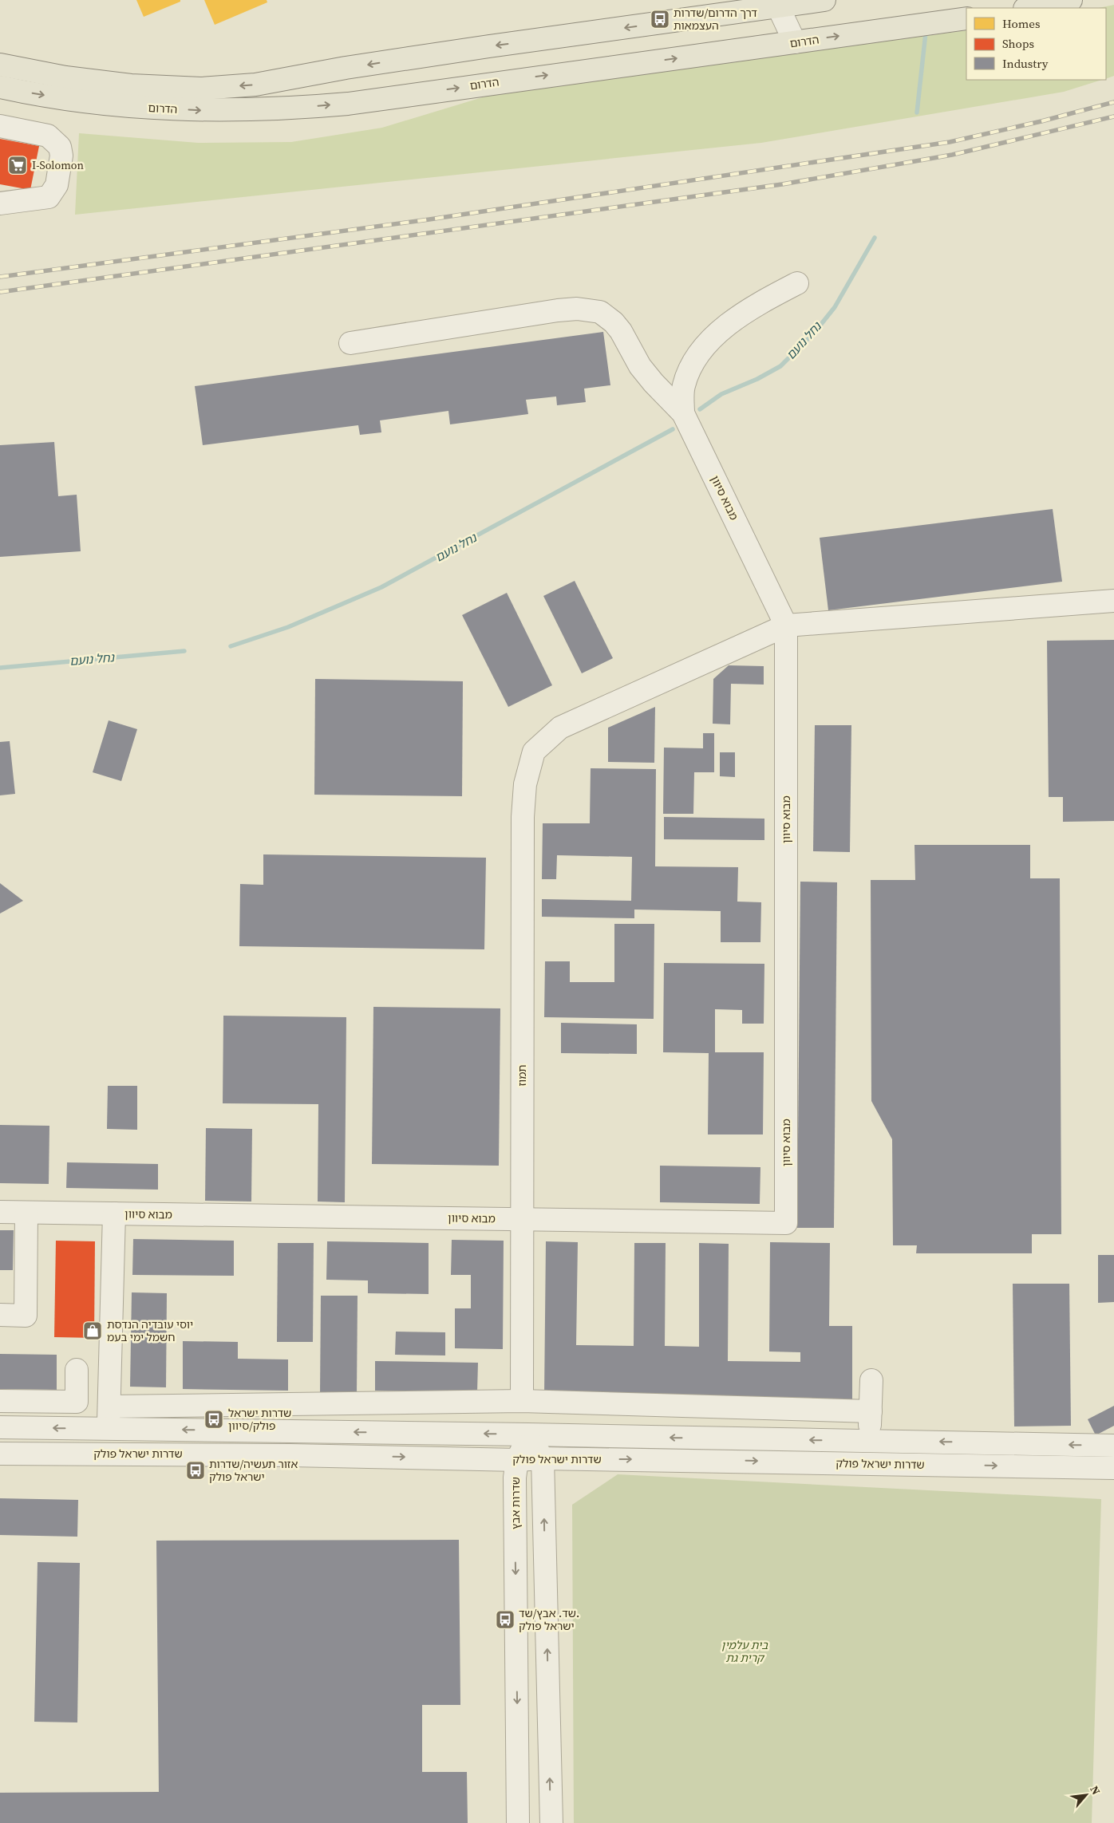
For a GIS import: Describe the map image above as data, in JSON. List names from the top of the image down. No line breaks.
{"streets":{"main road":["הדרום"],"street":["מבוא סיוון","תמוז","שדרות ישראל פולק","שדרות אבץ"]},"crossings":[["מבוא סיוון","תמוז"],["מבוא סיוון","שדרות ישראל פולק"],["שדרות ישראל פולק","שדרות אבץ"]],"water":["נחל נועם"],"parks":["בית עלמין קרית גת"],"places":{"bus stop":["דרך הדרום/שדרות העצמאות","שדרות ישראל פולק/סיוון","אזור תעשיה/שדרות ישראל פולק","שד. אבץ/שד. ישראל פולק"],"supermarket":["I-Solomon"],"shop":["יוסי עובדיה הנדסת חשמל ימי בעמ"]},"legend":["Homes","Shops","Industry"],"north":"top right"}
